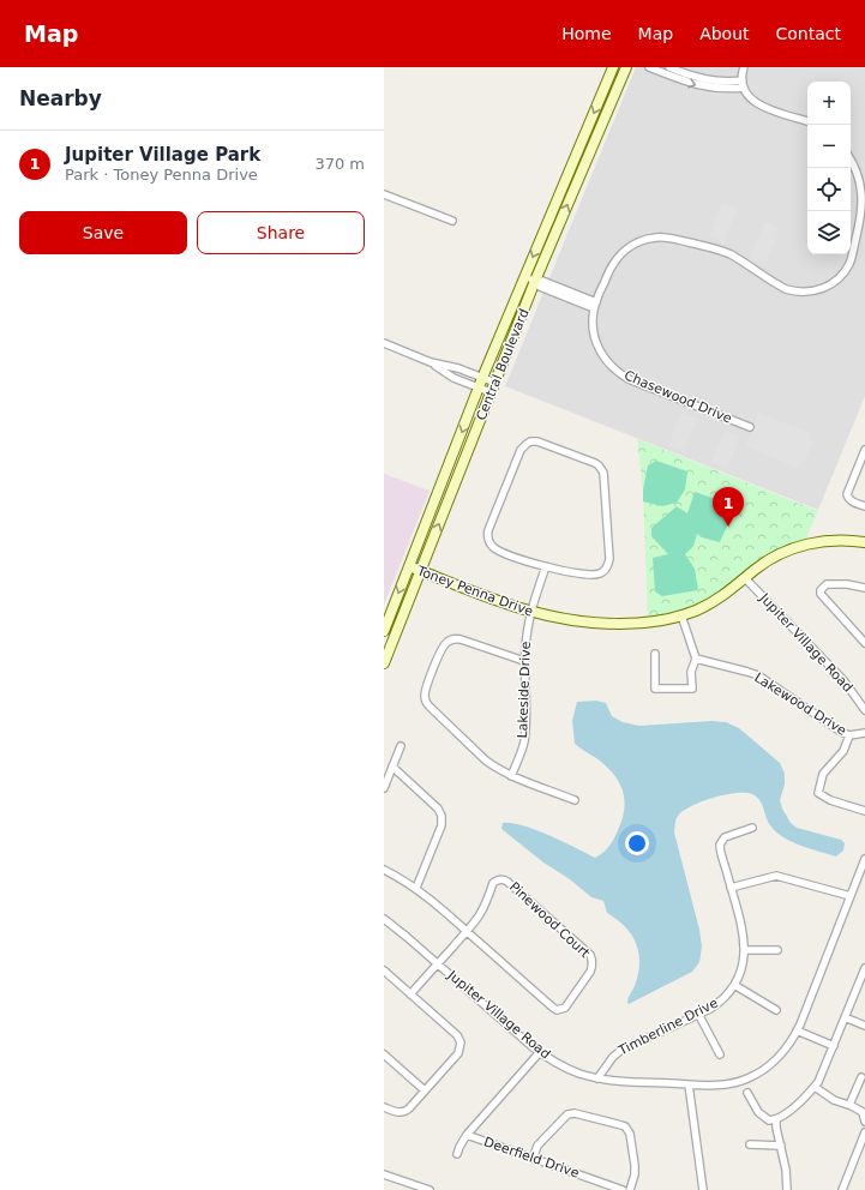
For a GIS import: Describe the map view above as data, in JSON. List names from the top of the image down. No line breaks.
{"streets":{"street":["Central Boulevard","Chasewood Drive","Toney Penna Drive","Jupiter Village Road","Lakeside Drive","Lakewood Drive","Pinewood Court","Timberline Drive","Deerfield Drive"]},"crossings":[["Central Boulevard","Toney Penna Drive"],["Toney Penna Drive","Jupiter Village Road"],["Toney Penna Drive","Lakeside Drive"],["Jupiter Village Road","Pinewood Court"],["Jupiter Village Road","Timberline Drive"]],"page":{"header":"Map","nav":["Home","Map","About","Contact"],"heading":"Nearby","map_buttons":["+","−"],"list":[{"mark":"1","name":"Jupiter Village Park","note":"Park · Toney Penna Drive","value":"370 m"}],"buttons":["Save","Share"],"pins":"1"}}
